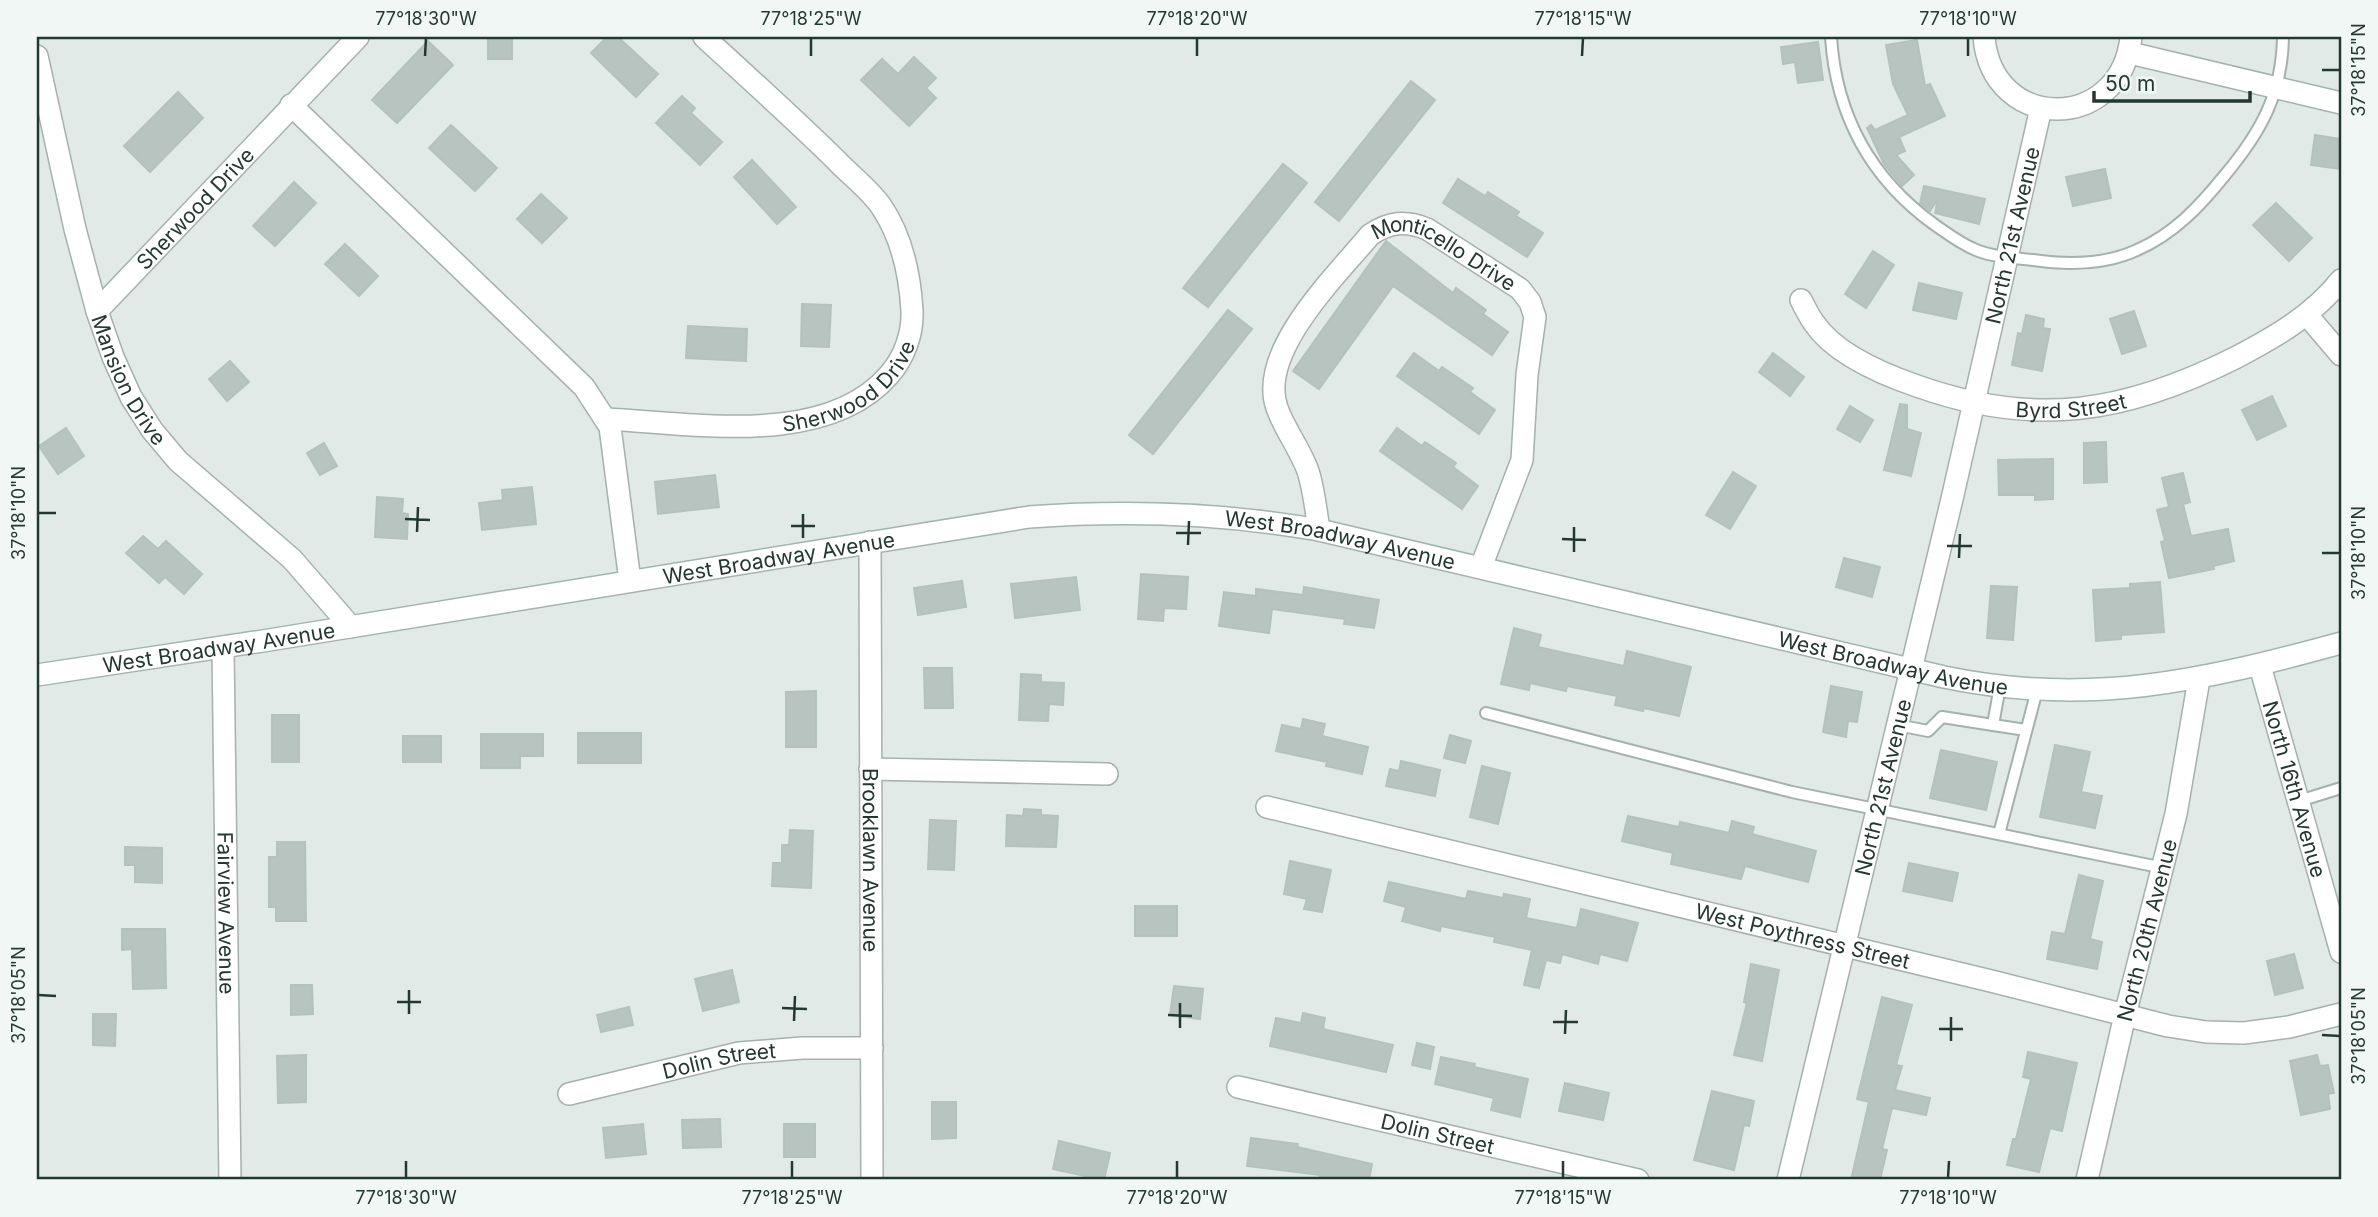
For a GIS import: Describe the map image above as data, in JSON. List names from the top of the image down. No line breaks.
{"streets":{"street":["Sherwood Drive","North 21st Avenue","Monticello Drive","Mansion Drive","Byrd Street","West Broadway Avenue","North 16th Avenue","Brooklawn Avenue","Fairview Avenue","North 20th Avenue","West Poythress Street","Dolin Street"]},"crossings":[["Sherwood Drive","Mansion Drive"],["North 21st Avenue","Byrd Street"],["North 21st Avenue","West Broadway Avenue"],["North 21st Avenue","West Poythress Street"],["Monticello Drive","West Broadway Avenue"],["Mansion Drive","West Broadway Avenue"],["West Broadway Avenue","North 16th Avenue"],["West Broadway Avenue","Brooklawn Avenue"],["West Broadway Avenue","Fairview Avenue"],["West Broadway Avenue","North 20th Avenue"],["Brooklawn Avenue","Dolin Street"],["North 20th Avenue","West Poythress Street"]],"scale_bar":"50 m","coordinates":["77°18'30\"W","77°18'25\"W","77°18'20\"W","77°18'15\"W","77°18'10\"W","37°18'15\"N","37°18'10\"N","37°18'05\"N"]}
